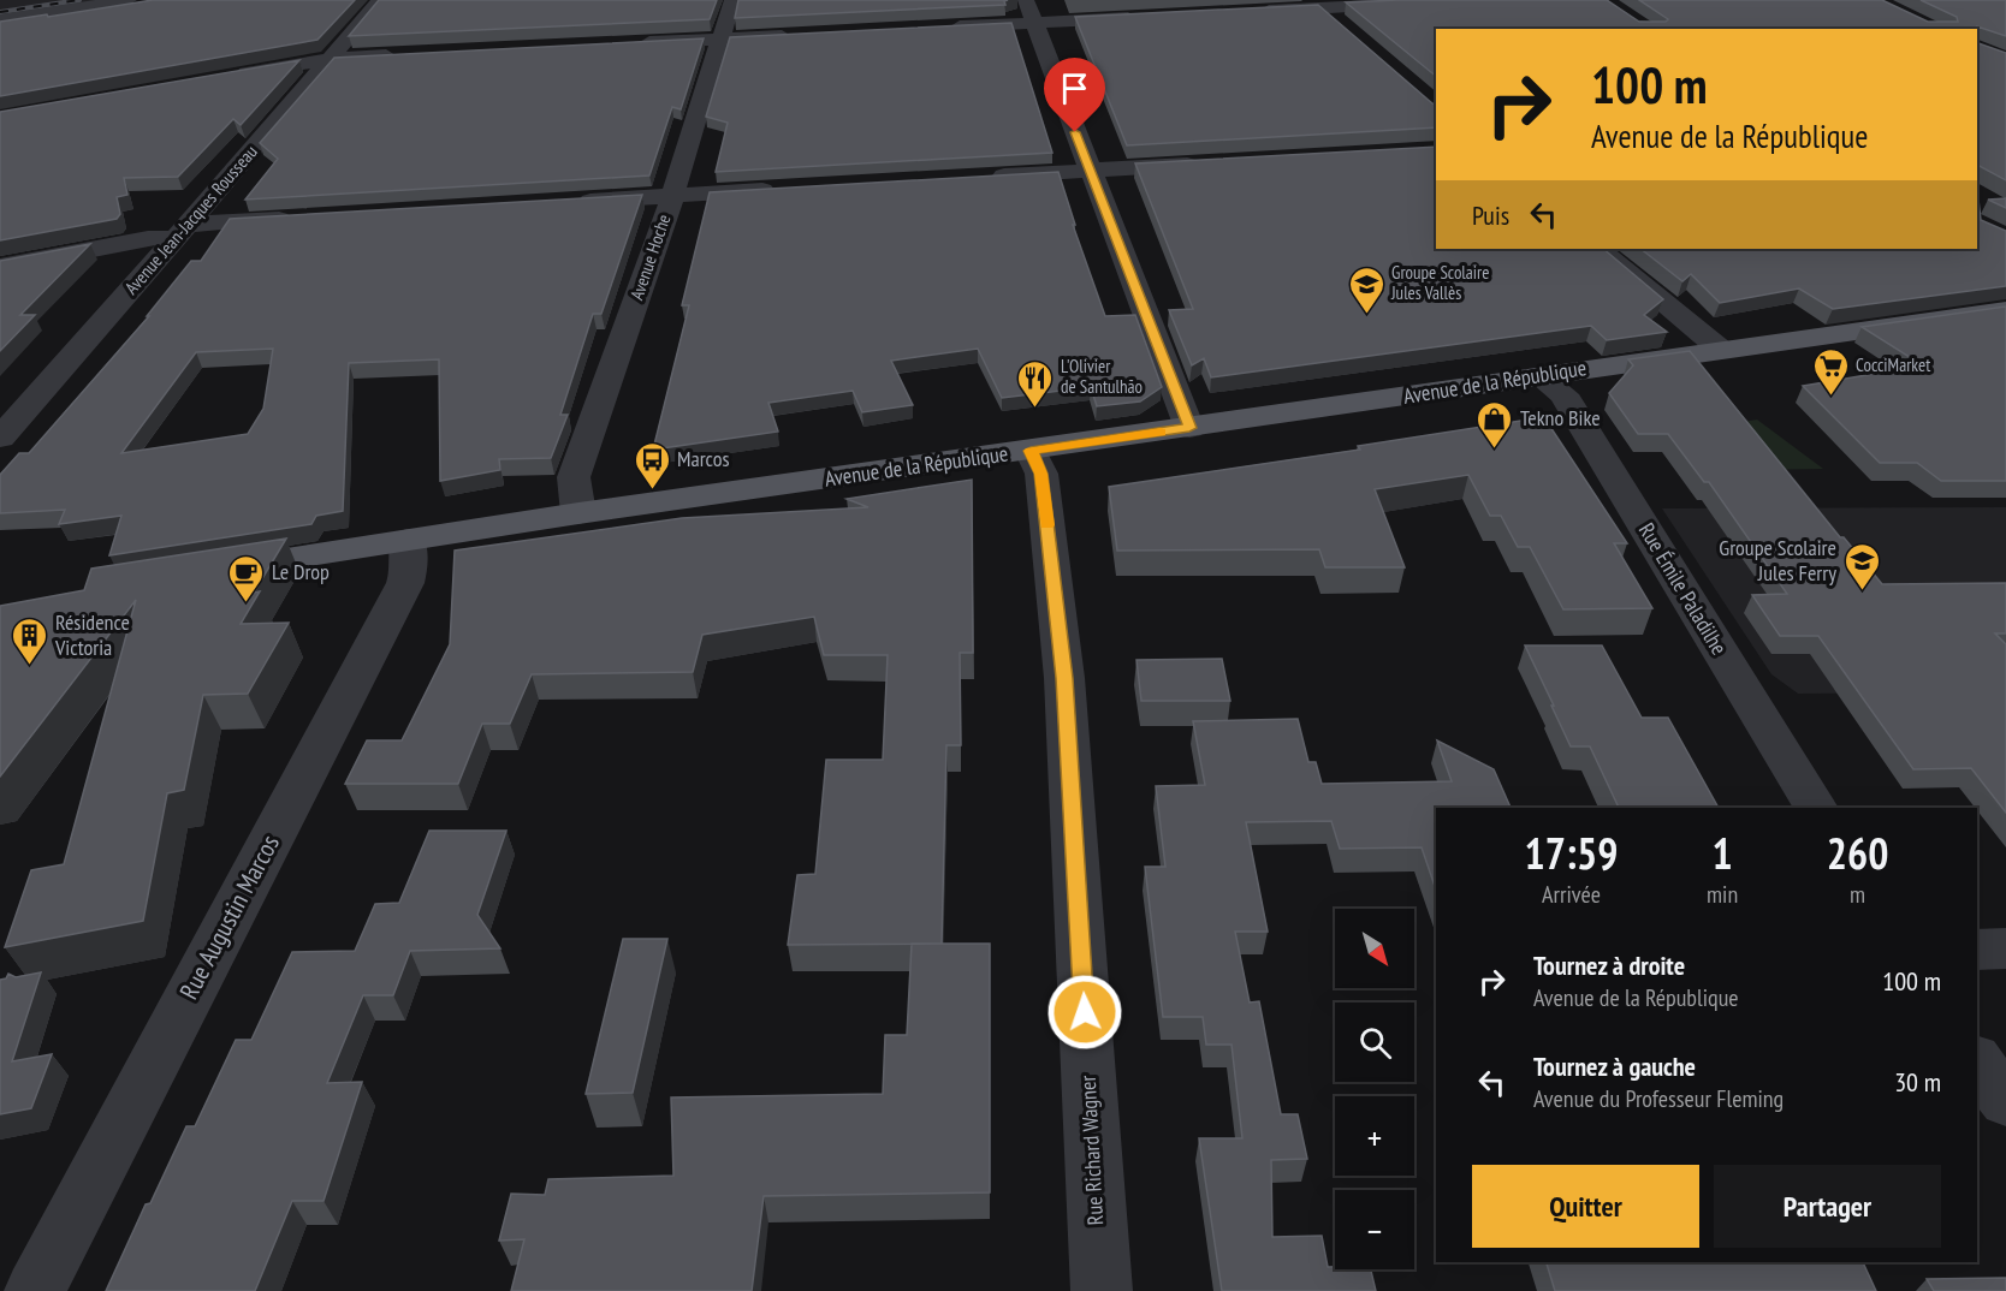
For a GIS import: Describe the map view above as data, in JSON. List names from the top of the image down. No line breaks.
{"streets":{"main road":["Avenue de la République"],"street":["Avenue Jean-Jacques Rousseau","Avenue Hoche","Rue Émile Paladilhe","Rue Augustin Marcos","Rue Richard Wagner"]},"crossings":[["Avenue Hoche","Avenue de la République"],["Avenue de la République","Rue Émile Paladilhe"],["Avenue de la République","Rue Augustin Marcos"],["Avenue de la République","Rue Richard Wagner"]],"places":{"school or university":["Groupe Scolaire Jules Vallès","Groupe Scolaire Jules Ferry"],"supermarket":["CocciMarket"],"restaurant":["L'Olivier de Santulhão"],"shop":["Tekno Bike"],"bus stop":["Marcos"],"cafe":["Le Drop"],"building":["Résidence Victoria"]},"north":"bottom right","page":{"turn":["100 m","Avenue de la République"],"then":"Puis","eta":["17:59","Arrivée","1","min","260","m"],"map_buttons":["+","−"],"list":[{"name":"Tournez à droite","note":"Avenue de la République","value":"100 m"},{"name":"Tournez à gauche","note":"Avenue du Professeur Fleming","value":"30 m"}],"buttons":["Quitter","Partager"]}}
